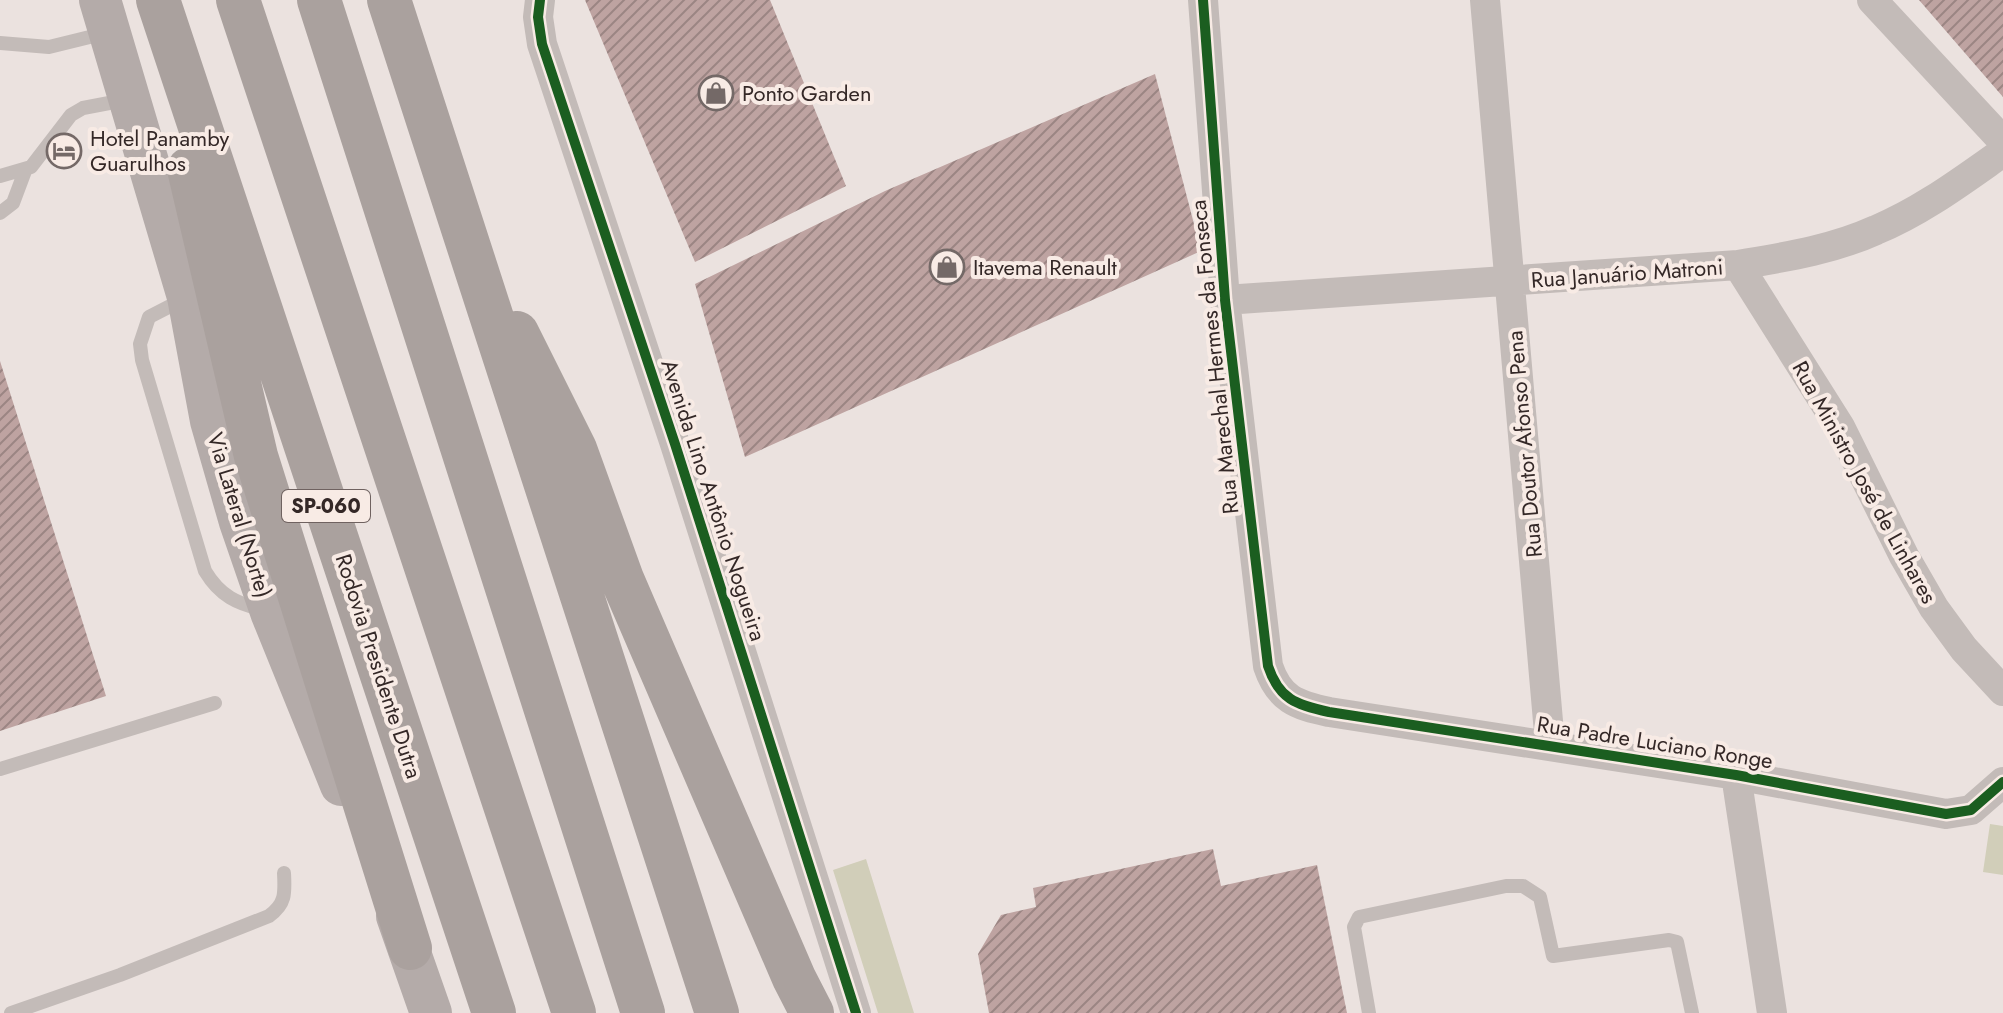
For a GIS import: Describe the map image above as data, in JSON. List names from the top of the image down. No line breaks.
{"streets":{"highway":["SP-060","Rodovia Presidente Dutra"],"main road":["Via Lateral (Norte)"],"street":["Rua Januário Matroni","Rua Marechal Hermes da Fonseca","Rua Doutor Afonso Pena","Rua Ministro José de Linhares","Avenida Lino Antônio Nogueira","Rua Padre Luciano Ronge"]},"crossings":[["Rua Januário Matroni","Rua Marechal Hermes da Fonseca"],["Rua Januário Matroni","Rua Doutor Afonso Pena"],["Rua Januário Matroni","Rua Ministro José de Linhares"],["Rua Marechal Hermes da Fonseca","Rua Padre Luciano Ronge"],["Rua Doutor Afonso Pena","Rua Padre Luciano Ronge"]],"places":{"shop":["Ponto Garden","Itavema Renault"],"hotel":["Hotel Panamby Guarulhos"]}}
